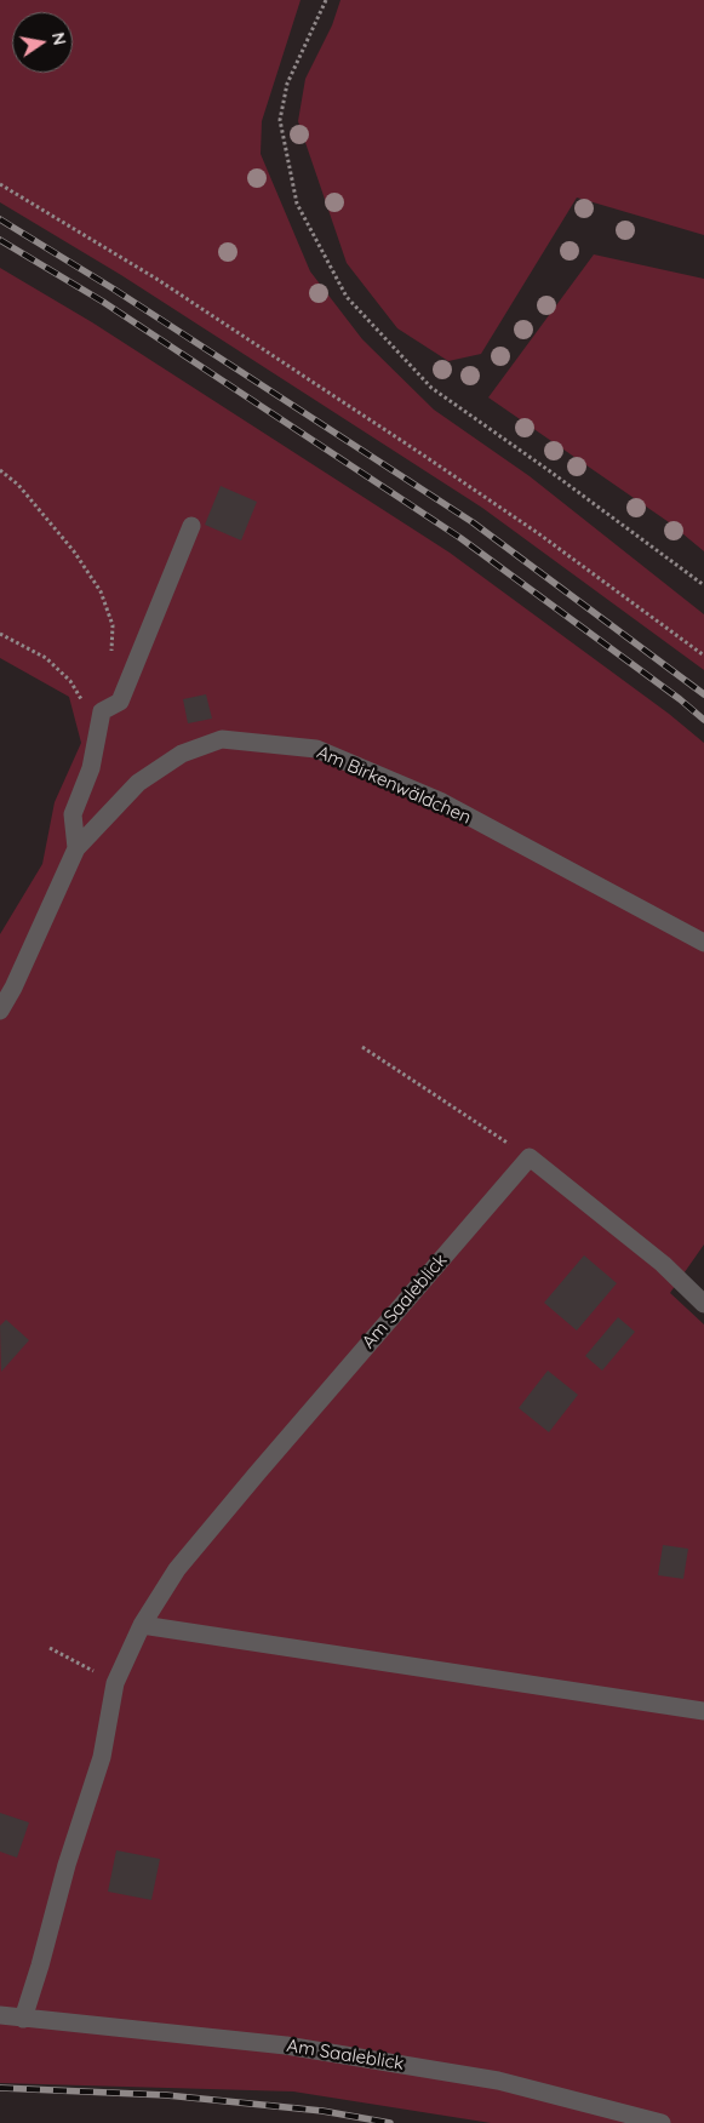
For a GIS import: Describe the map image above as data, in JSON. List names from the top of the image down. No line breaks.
{"streets":{"street":["Am Birkenwäldchen","Am Saaleblick"]},"north":"right"}
